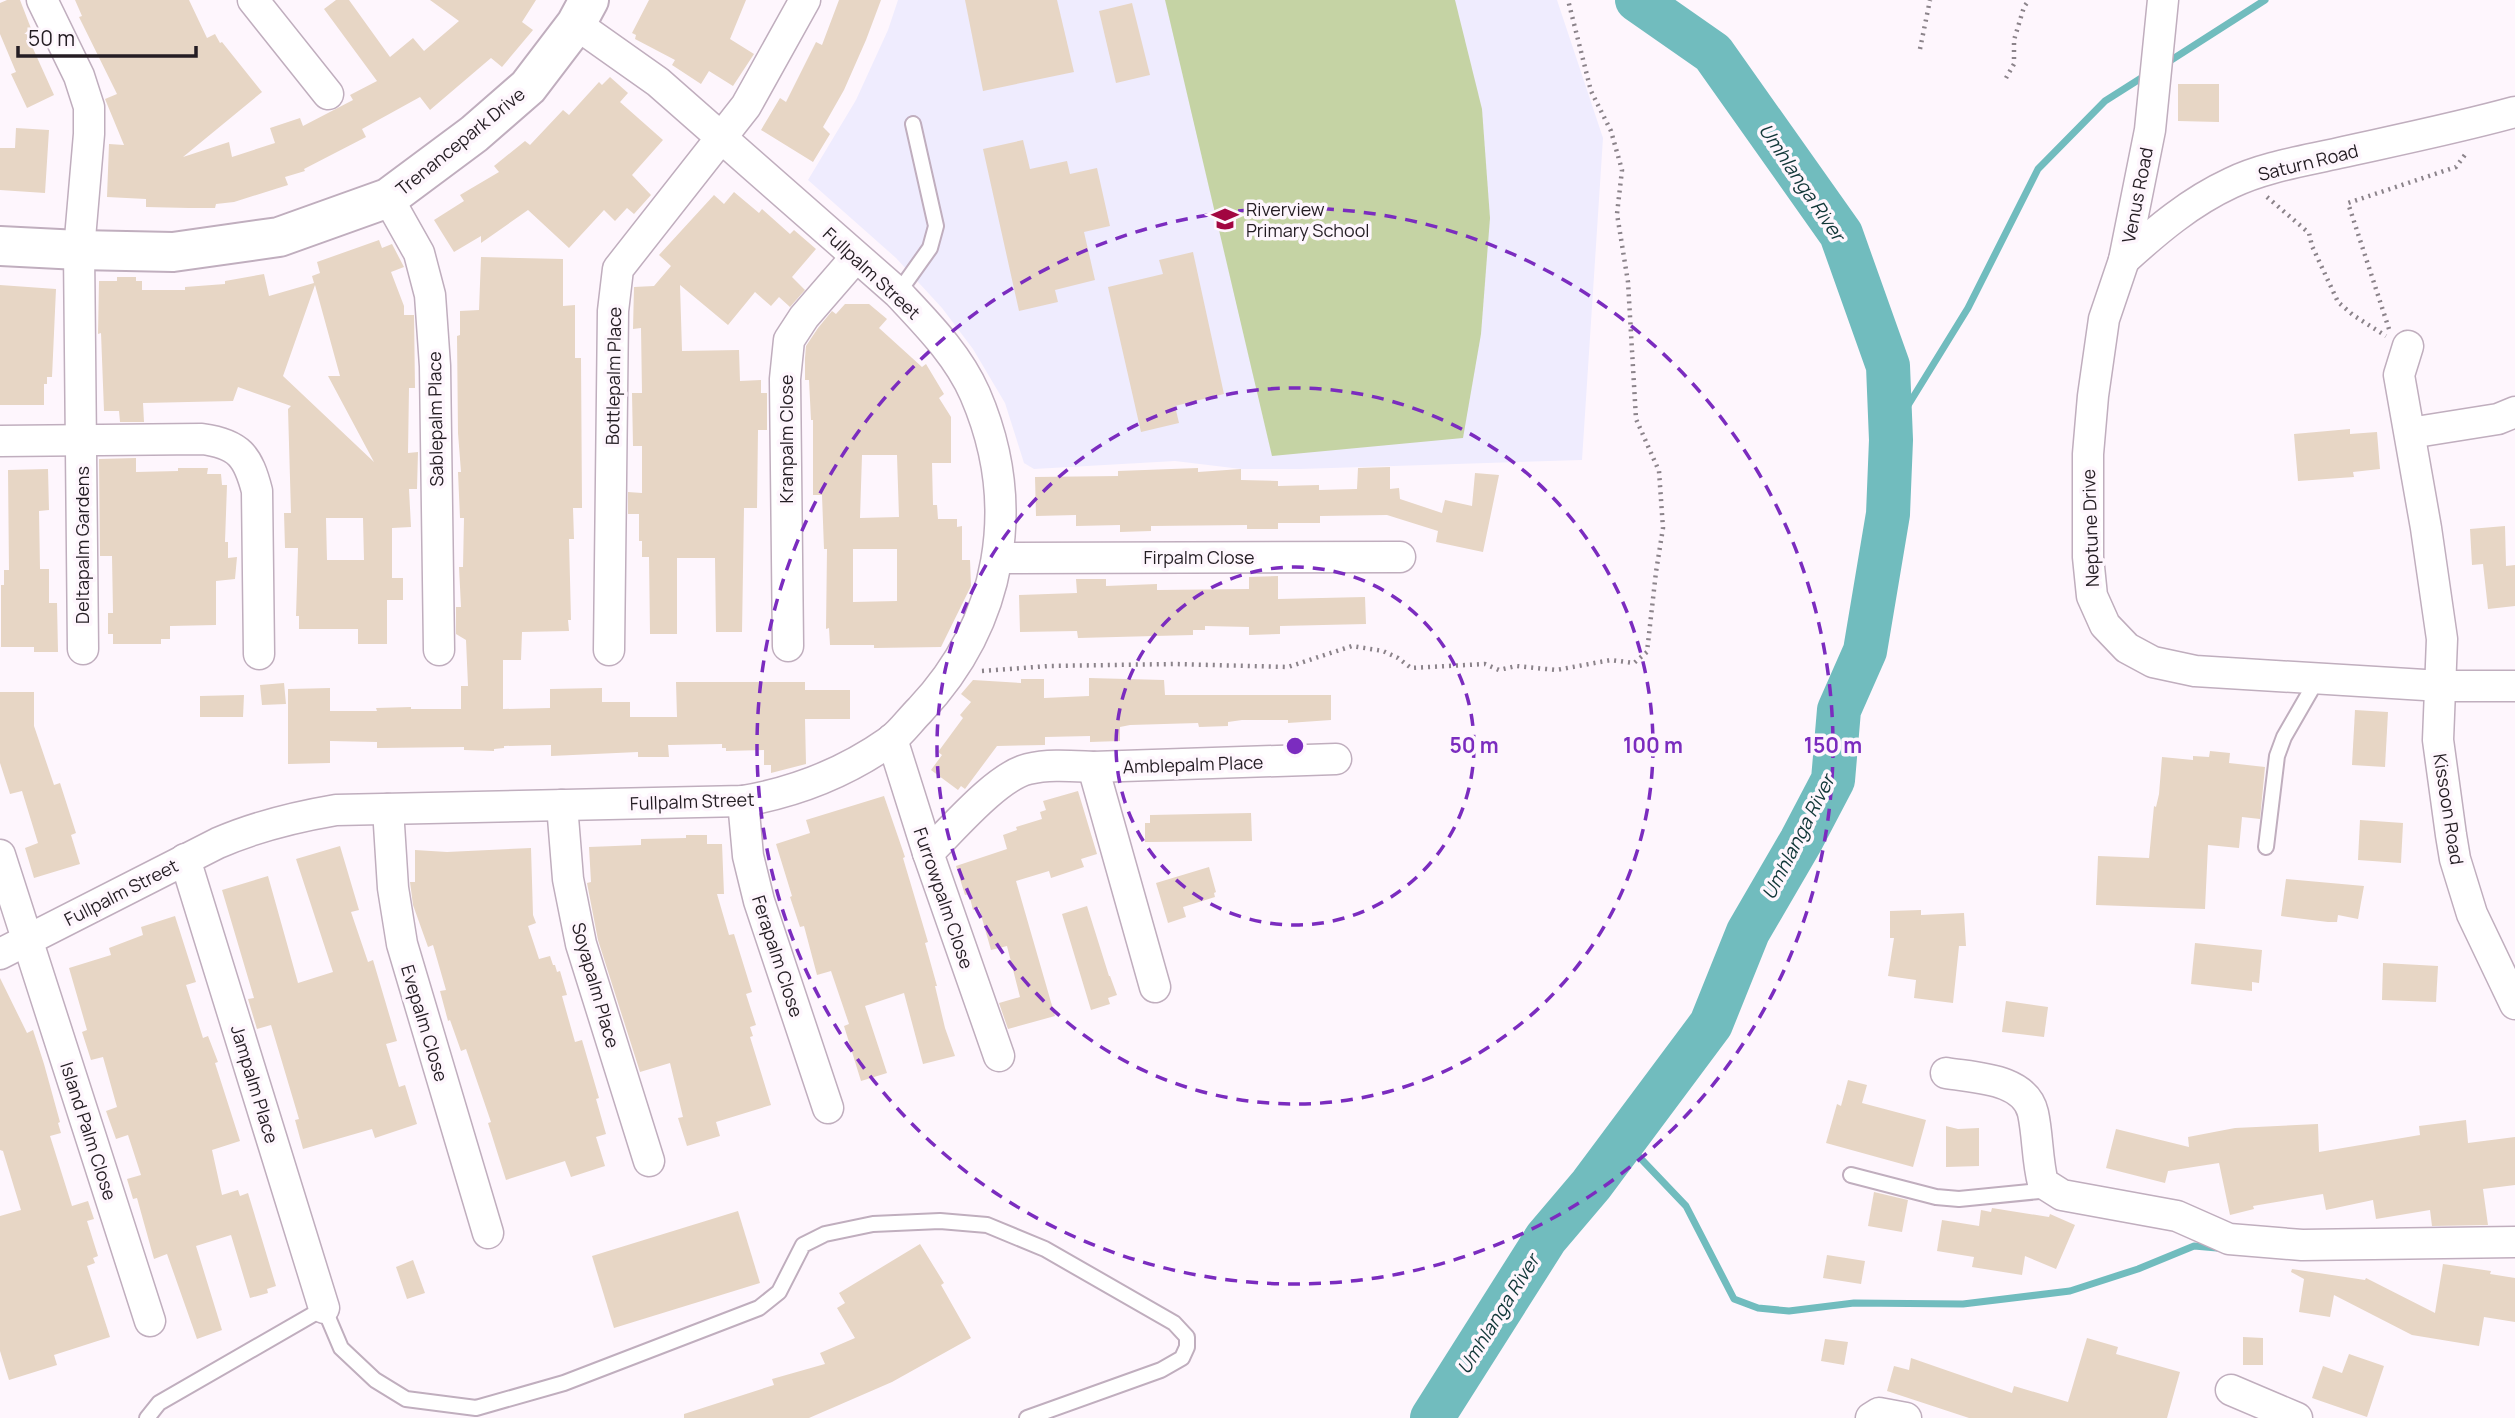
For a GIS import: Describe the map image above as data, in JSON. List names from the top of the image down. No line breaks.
{"streets":{"street":["Trenancepark Drive","Saturn Road","Venus Road","Fullpalm Street","Bottlepalm Place","Sablepalm Place","Kranpalm Close","Neptune Drive","Deltapalm Gardens","Firpalm Close","Amblepalm Place","Kissoon Road","Furrowpalm Close","Ferapalm Close","Soyapalm Place","Evepalm Close","Jampalm Place","Island Palm Close"]},"crossings":[["Trenancepark Drive","Fullpalm Street"],["Trenancepark Drive","Sablepalm Place"],["Trenancepark Drive","Deltapalm Gardens"],["Saturn Road","Venus Road"],["Saturn Road","Neptune Drive"],["Venus Road","Neptune Drive"],["Fullpalm Street","Bottlepalm Place"],["Fullpalm Street","Kranpalm Close"],["Fullpalm Street","Firpalm Close"],["Fullpalm Street","Furrowpalm Close"],["Fullpalm Street","Ferapalm Close"],["Fullpalm Street","Soyapalm Place"],["Fullpalm Street","Evepalm Close"],["Fullpalm Street","Jampalm Place"],["Fullpalm Street","Island Palm Close"],["Neptune Drive","Kissoon Road"],["Amblepalm Place","Furrowpalm Close"]],"water":["Umhlanga River"],"places":{"school or university":["Riverview Primary School"]},"scale_bar":"50 m","rings":["50 m","100 m","150 m"]}
